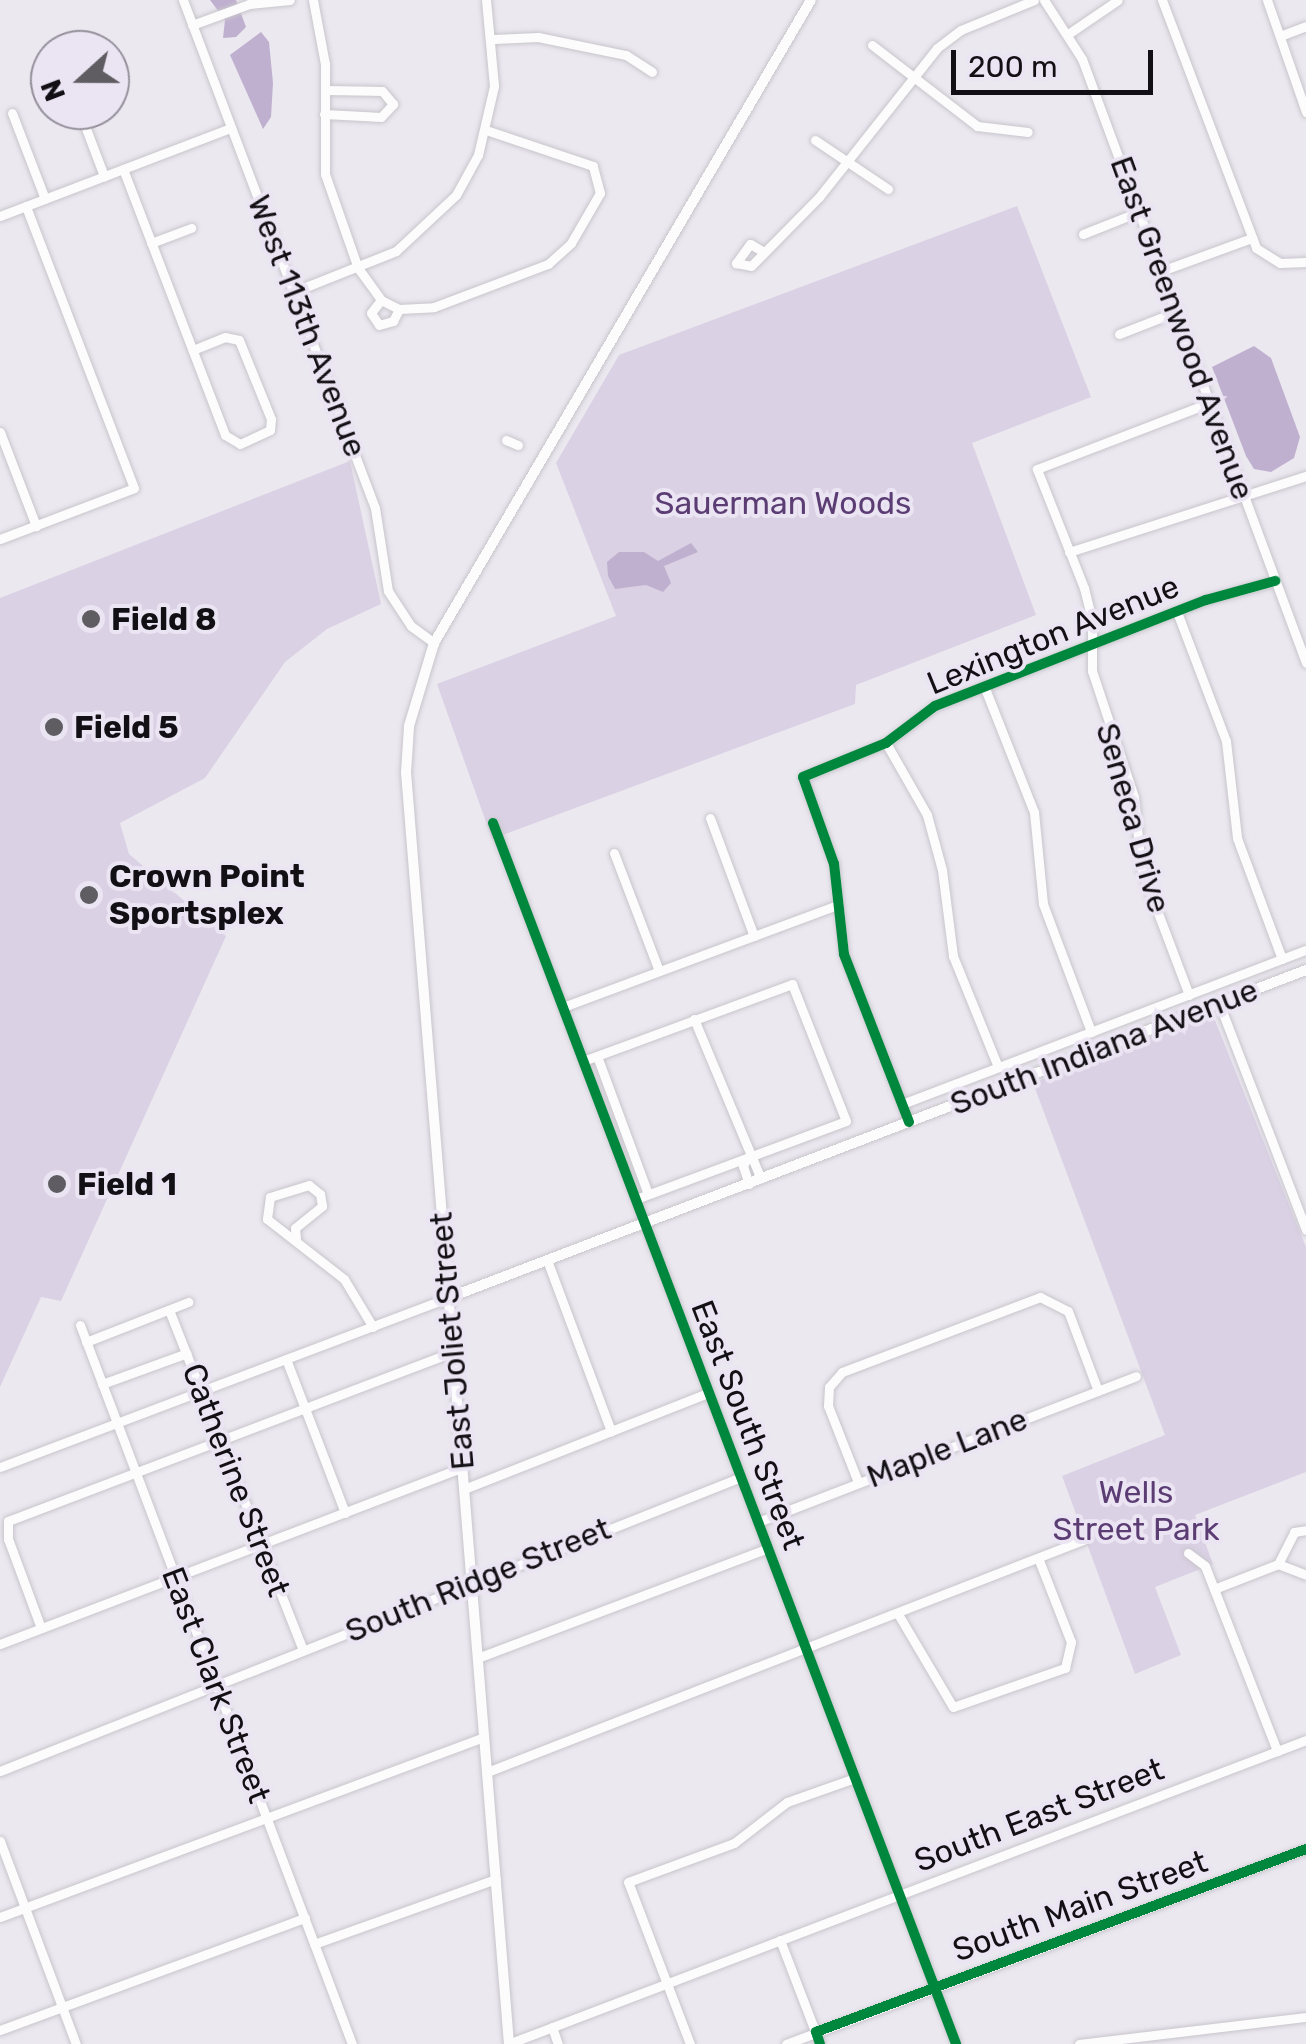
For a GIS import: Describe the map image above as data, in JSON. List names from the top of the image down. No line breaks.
{"streets":{"main road":["South Indiana Avenue","East Joliet Street"],"street":["West 113th Avenue","East Greenwood Avenue","Lexington Avenue","Seneca Drive","East South Street","Maple Lane","Catherine Street","South Ridge Street","East Clark Street","South East Street","South Main Street"]},"crossings":[["West 113th Avenue","East Joliet Street"],["East Greenwood Avenue","Lexington Avenue"],["East Greenwood Avenue","Seneca Drive"],["Lexington Avenue","Seneca Drive"],["South Indiana Avenue","East Joliet Street"],["South Indiana Avenue","East South Street"],["South Indiana Avenue","Catherine Street"],["South Indiana Avenue","East Clark Street"],["East Joliet Street","South Ridge Street"],["East Joliet Street","South East Street"],["East South Street","Maple Lane"],["East South Street","South Ridge Street"],["East South Street","South East Street"],["East South Street","South Main Street"],["Catherine Street","South Ridge Street"],["South Ridge Street","East Clark Street"]],"parks":["Sauerman Woods","Wells Street Park"],"places":["Field 8","Field 5","Crown Point Sportsplex","Field 1"],"scale_bar":"200 m","north":"left"}
